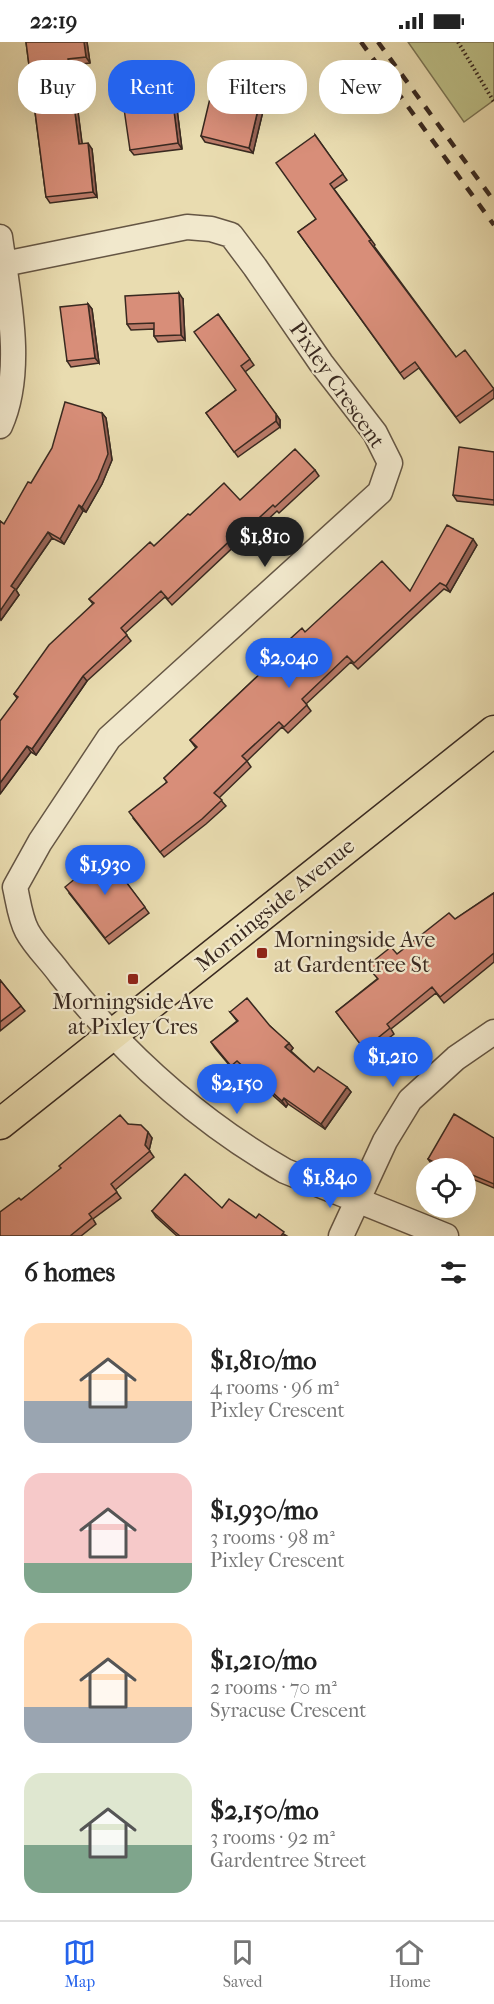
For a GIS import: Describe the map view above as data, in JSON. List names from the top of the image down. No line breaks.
{"streets":{"main road":["Morningside Avenue"],"street":["Pixley Crescent"]},"crossings":[["Pixley Crescent","Morningside Avenue"]],"places":{"transit":["Morningside Ave at Gardentree St","Morningside Ave at Pixley Cres"]},"page":{"status":"22:19","chip":["Buy","Rent","Filters","New"],"price":["$1,810","$2,040","$1,930","$1,210","$2,150","$1,840"],"heading":"6 homes","list":[{"name":"$1,810/mo","note":"4 rooms · 96 m² · Pixley Crescent"},{"name":"$1,930/mo","note":"3 rooms · 98 m² · Pixley Crescent"},{"name":"$1,210/mo","note":"2 rooms · 70 m² · Syracuse Crescent"},{"name":"$2,150/mo","note":"3 rooms · 92 m² · Gardentree Street"}],"tabs":["Map","Saved","Home"]}}
